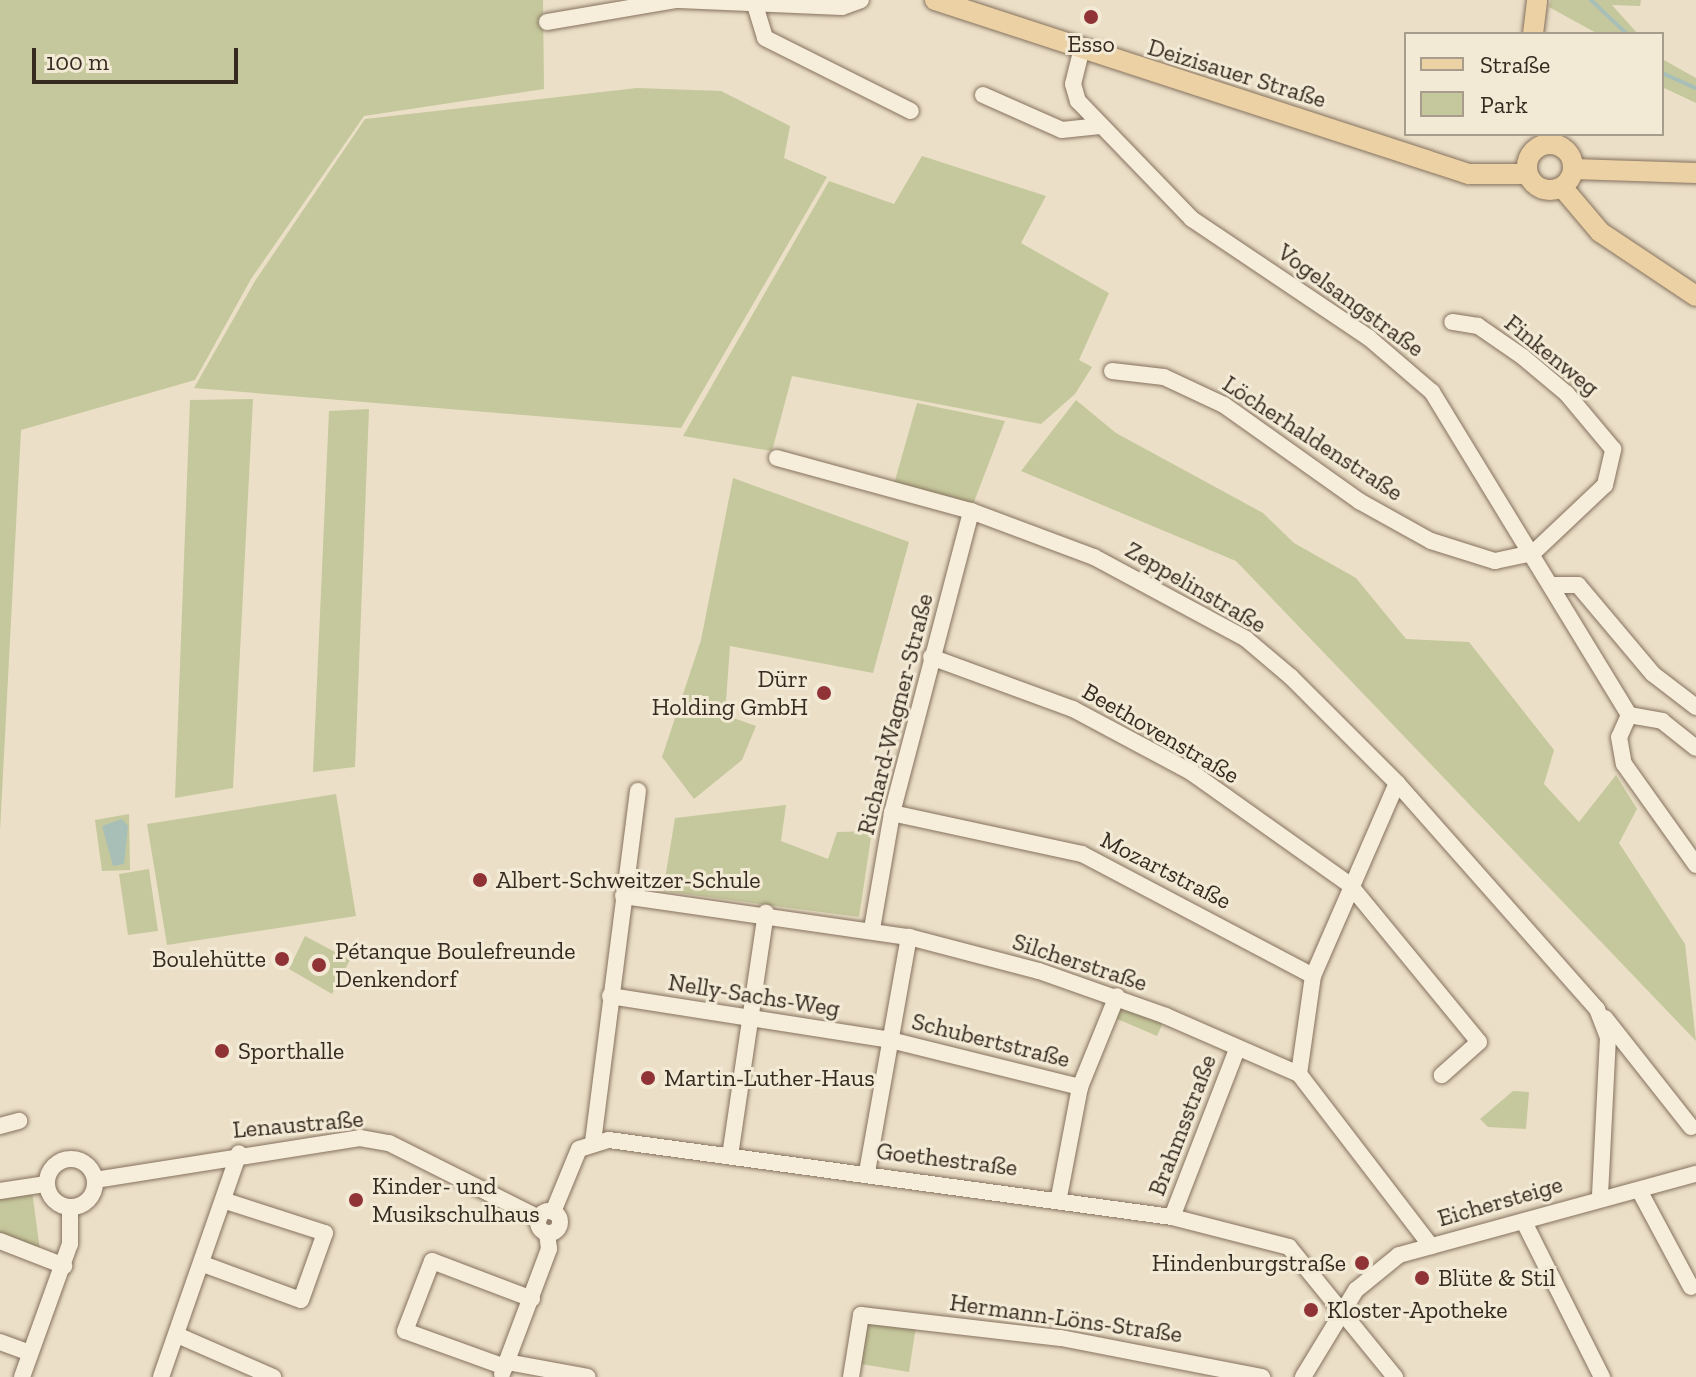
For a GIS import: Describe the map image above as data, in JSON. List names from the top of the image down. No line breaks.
{"streets":{"main road":["Deizisauer Straße"],"street":["Vogelsangstraße","Finkenweg","Löcherhaldenstraße","Zeppelinstraße","Richard-Wagner-Straße","Beethovenstraße","Mozartstraße","Silcherstraße","Nelly-Sachs-Weg","Schubertstraße","Lenaustraße","Brahmsstraße","Goethestraße","Eichersteige","Hermann-Löns-Straße"]},"crossings":[["Deizisauer Straße","Vogelsangstraße"],["Vogelsangstraße","Finkenweg"],["Vogelsangstraße","Löcherhaldenstraße"],["Finkenweg","Löcherhaldenstraße"],["Zeppelinstraße","Richard-Wagner-Straße"],["Zeppelinstraße","Eichersteige"],["Richard-Wagner-Straße","Beethovenstraße"],["Richard-Wagner-Straße","Mozartstraße"],["Richard-Wagner-Straße","Silcherstraße"],["Silcherstraße","Brahmsstraße"],["Nelly-Sachs-Weg","Schubertstraße"],["Brahmsstraße","Goethestraße"],["Goethestraße","Eichersteige"]],"places":["Esso","Dürr Holding GmbH","Albert-Schweitzer-Schule","Boulehütte","Pétanque Boulefreunde Denkendorf","Sporthalle","Martin-Luther-Haus","Kinder- und Musikschulhaus","Hindenburgstraße","Blüte & Stil","Kloster-Apotheke"],"legend":["Straße","Park"],"scale_bar":"100 m"}
